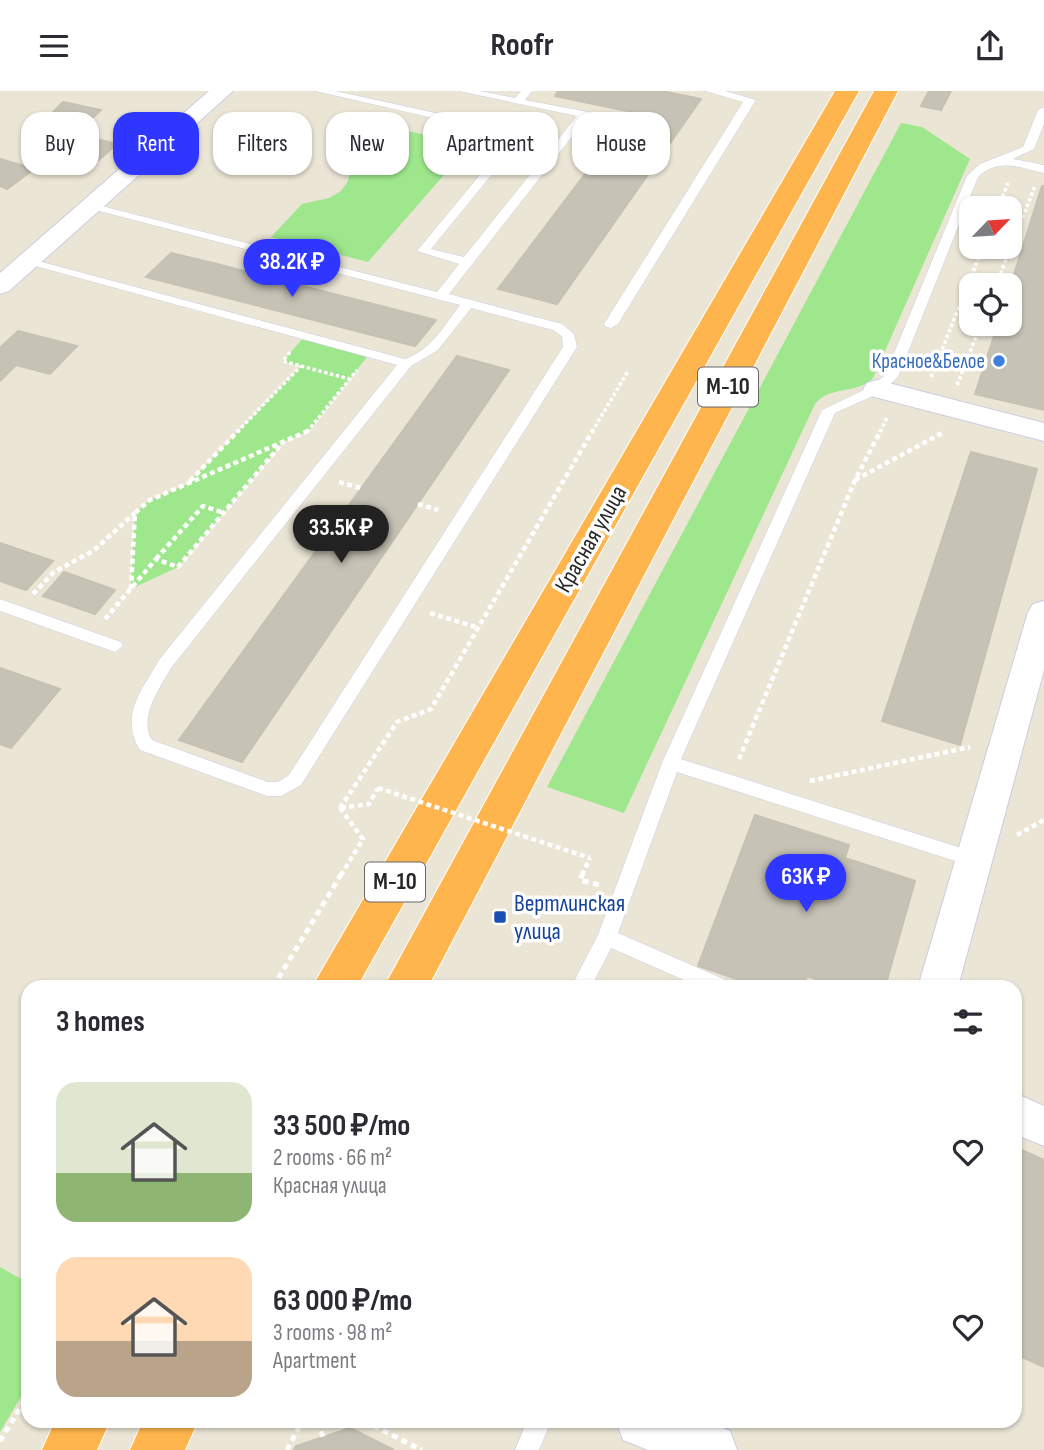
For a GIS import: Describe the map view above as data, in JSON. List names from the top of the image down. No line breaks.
{"streets":{"highway":["М-10","Красная улица"]},"places":{"other":["Красное&Белое"],"transit":["Вертлинская улица"]},"north":"top right","page":{"header":"Roofr","chip":["Buy","Rent","Filters","New","Apartment","House"],"price":["38.2K ₽","33.5K ₽","63K ₽"],"heading":"3 homes","list":[{"name":"33 500 ₽/mo","note":"2 rooms · 66 m² · Красная улица"},{"name":"63 000 ₽/mo","note":"3 rooms · 98 m² · Apartment"}]}}
